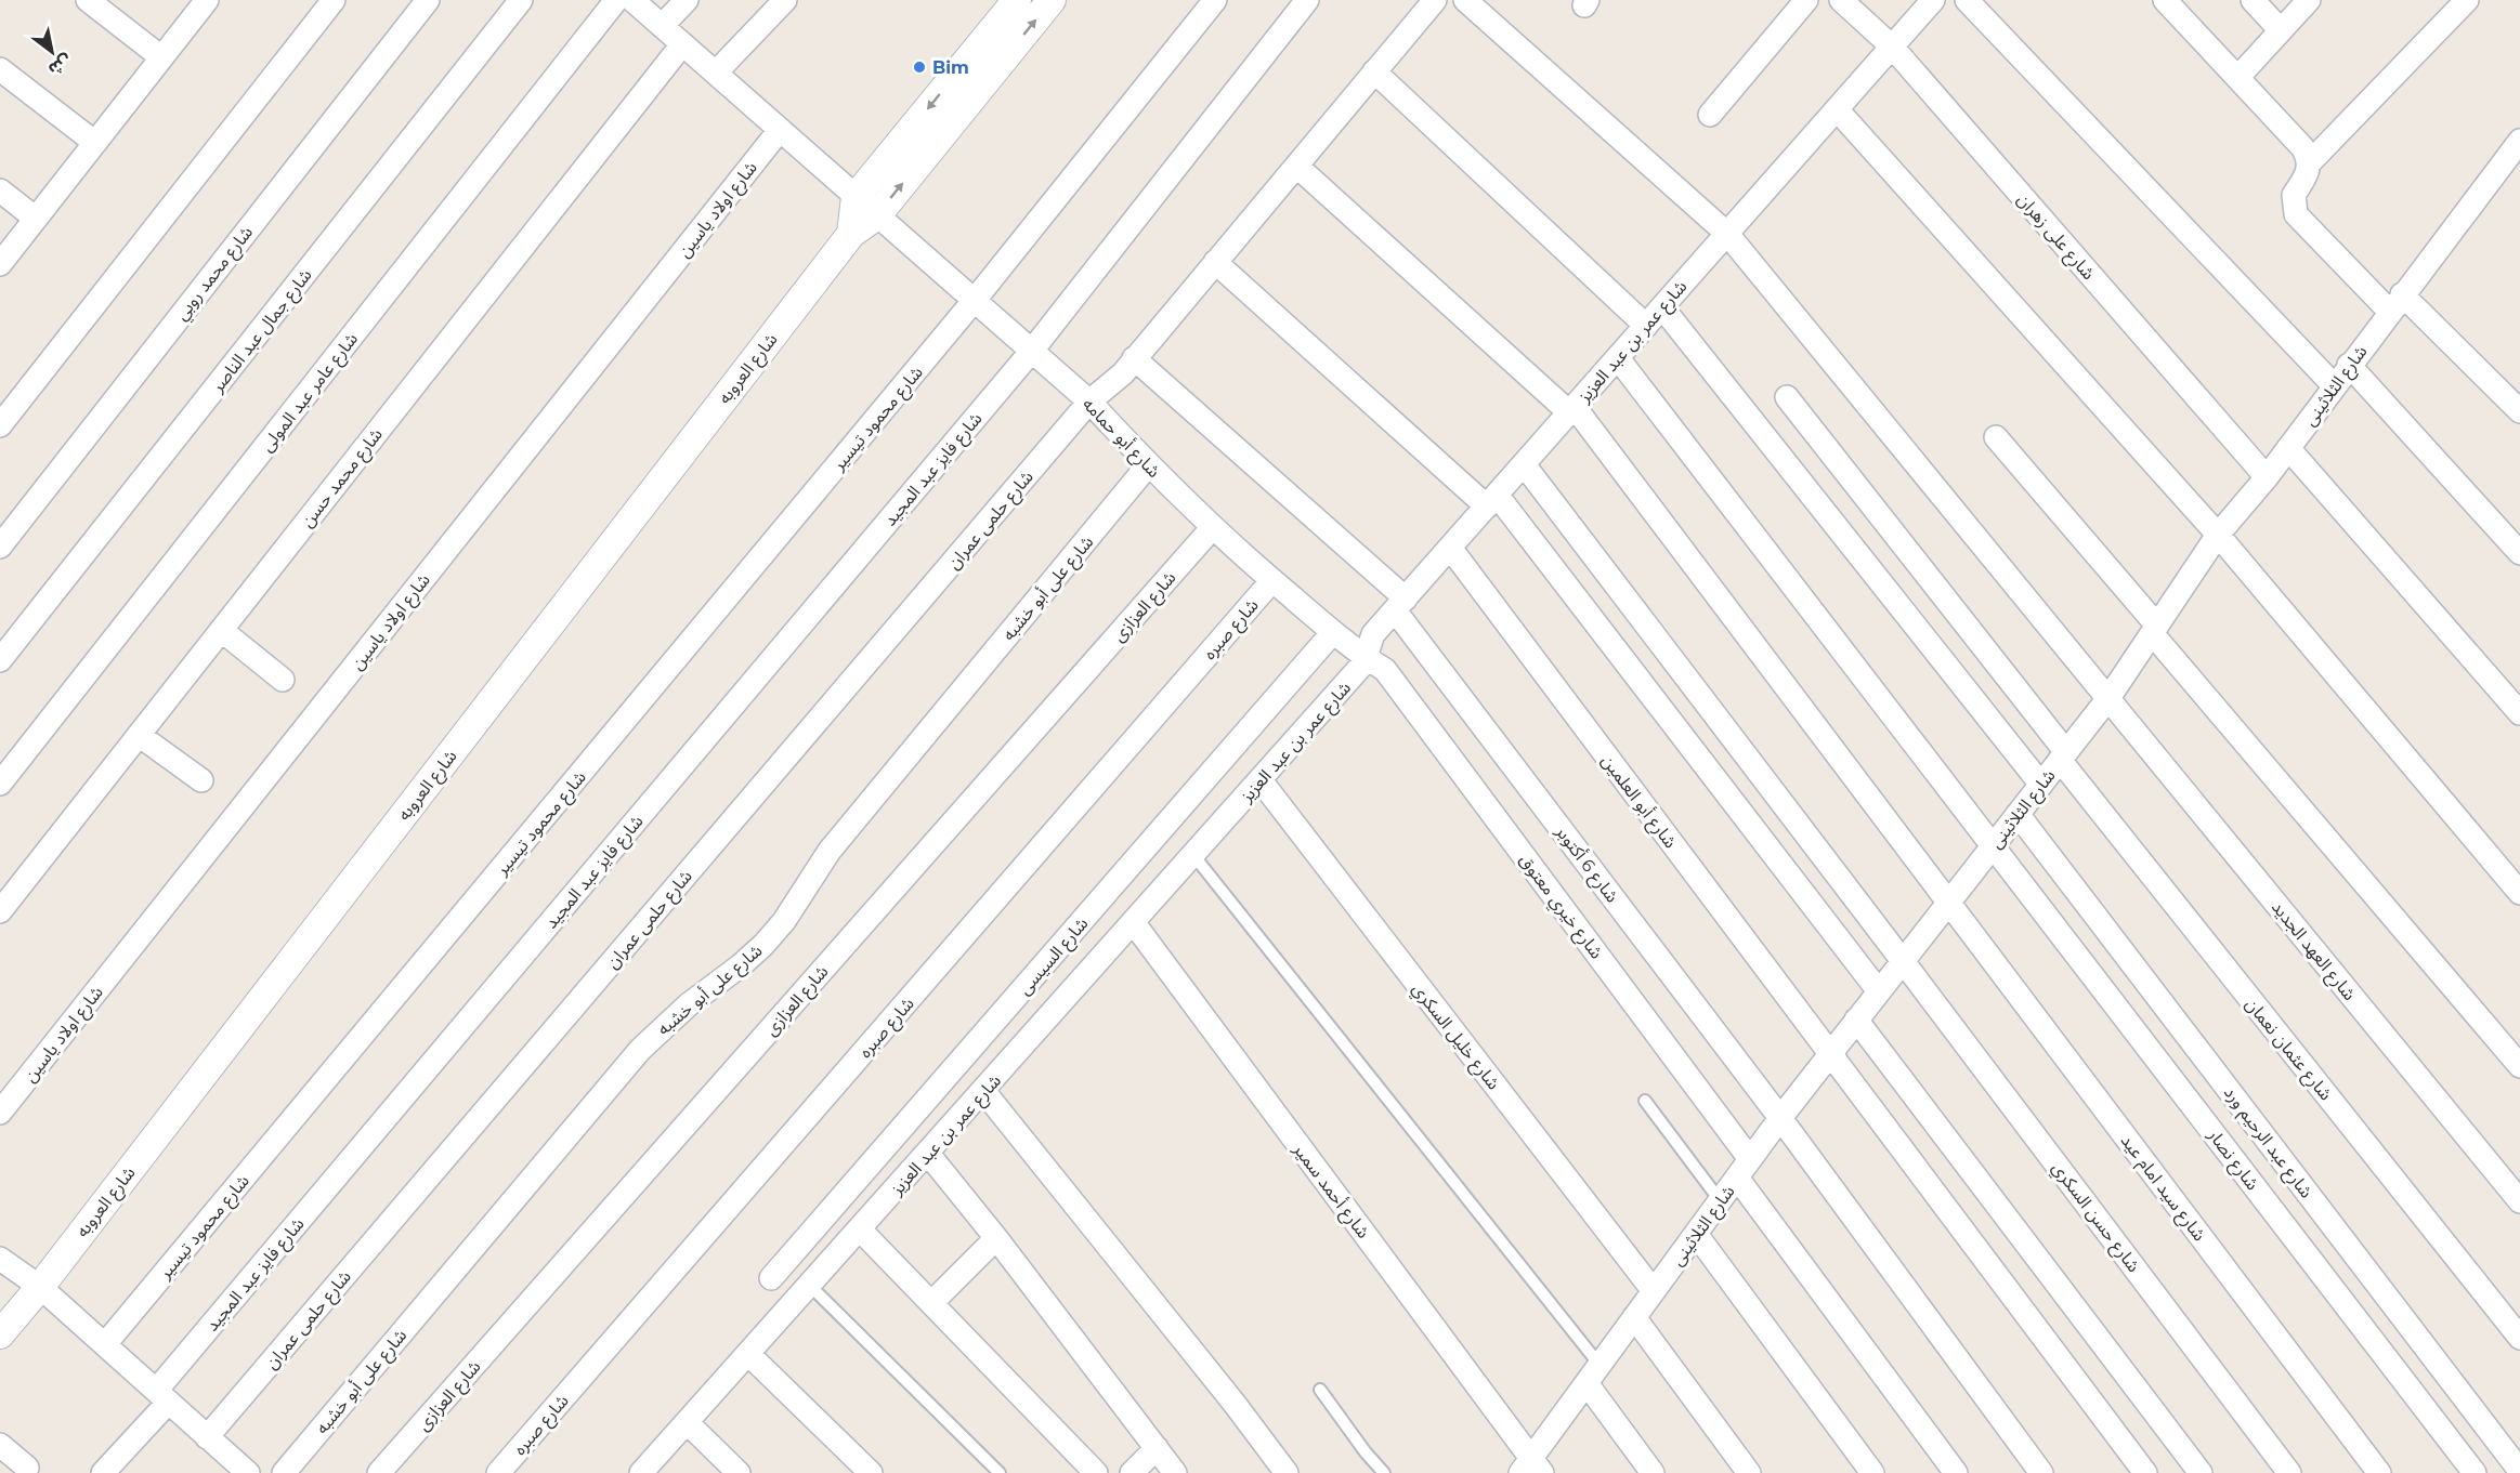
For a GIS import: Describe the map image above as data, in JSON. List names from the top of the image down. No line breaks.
{"streets":{"street":["شارع اولاد ياسين","شارع على زهران","شارع محمد روبي","شارع جمال عبد الناصر","شارع عمر بن عبد العزيز","شارع العروبه","شارع الثلاثينى","شارع عامر عبد المولى","شارع محمود تيسير","شارع أبو حمامه","شارع فايز عبد المجيد","شارع محمد حسن","شارع حلمى عمران","شارع على أبو خشبه","شارع العزازى","شارع صبره","شارع أبو العلمين","شارع 6 أكتوبر","شارع خيري معتوق","شارع العهد الجديد","شارع السيسى","شارع خليل السكري","شارع عثمان نعمان","شارع عبد الرحيم ورد","شارع نصار","شارع سيد امام عيد","شارع أحمد سمير","شارع حسن السكري"]},"crossings":[["شارع اولاد ياسين","شارع أبو حمامه"],["شارع على زهران","شارع عمر بن عبد العزيز"],["شارع على زهران","شارع الثلاثينى"],["شارع عمر بن عبد العزيز","شارع أبو حمامه"],["شارع عمر بن عبد العزيز","شارع أبو العلمين"],["شارع عمر بن عبد العزيز","شارع 6 أكتوبر"],["شارع عمر بن عبد العزيز","شارع خيري معتوق"],["شارع عمر بن عبد العزيز","شارع العهد الجديد"],["شارع عمر بن عبد العزيز","شارع خليل السكري"],["شارع عمر بن عبد العزيز","شارع نصار"],["شارع عمر بن عبد العزيز","شارع سيد امام عيد"],["شارع عمر بن عبد العزيز","شارع أحمد سمير"],["شارع عمر بن عبد العزيز","شارع حسن السكري"],["شارع العروبه","شارع أبو حمامه"],["شارع الثلاثينى","شارع أبو العلمين"],["شارع الثلاثينى","شارع 6 أكتوبر"],["شارع الثلاثينى","شارع خيري معتوق"],["شارع الثلاثينى","شارع العهد الجديد"],["شارع الثلاثينى","شارع خليل السكري"],["شارع الثلاثينى","شارع عثمان نعمان"],["شارع الثلاثينى","شارع عبد الرحيم ورد"],["شارع الثلاثينى","شارع نصار"],["شارع الثلاثينى","شارع سيد امام عيد"],["شارع الثلاثينى","شارع أحمد سمير"],["شارع الثلاثينى","شارع حسن السكري"],["شارع محمود تيسير","شارع أبو حمامه"],["شارع أبو حمامه","شارع فايز عبد المجيد"],["شارع أبو حمامه","شارع محمد حسن"],["شارع أبو حمامه","شارع حلمى عمران"],["شارع أبو حمامه","شارع على أبو خشبه"],["شارع أبو حمامه","شارع العزازى"],["شارع أبو حمامه","شارع صبره"],["شارع أبو حمامه","شارع خيري معتوق"],["شارع أبو حمامه","شارع السيسى"],["شارع حلمى عمران","شارع 6 أكتوبر"],["شارع حلمى عمران","شارع سيد امام عيد"]],"places":["Bim"],"north":"bottom right"}
